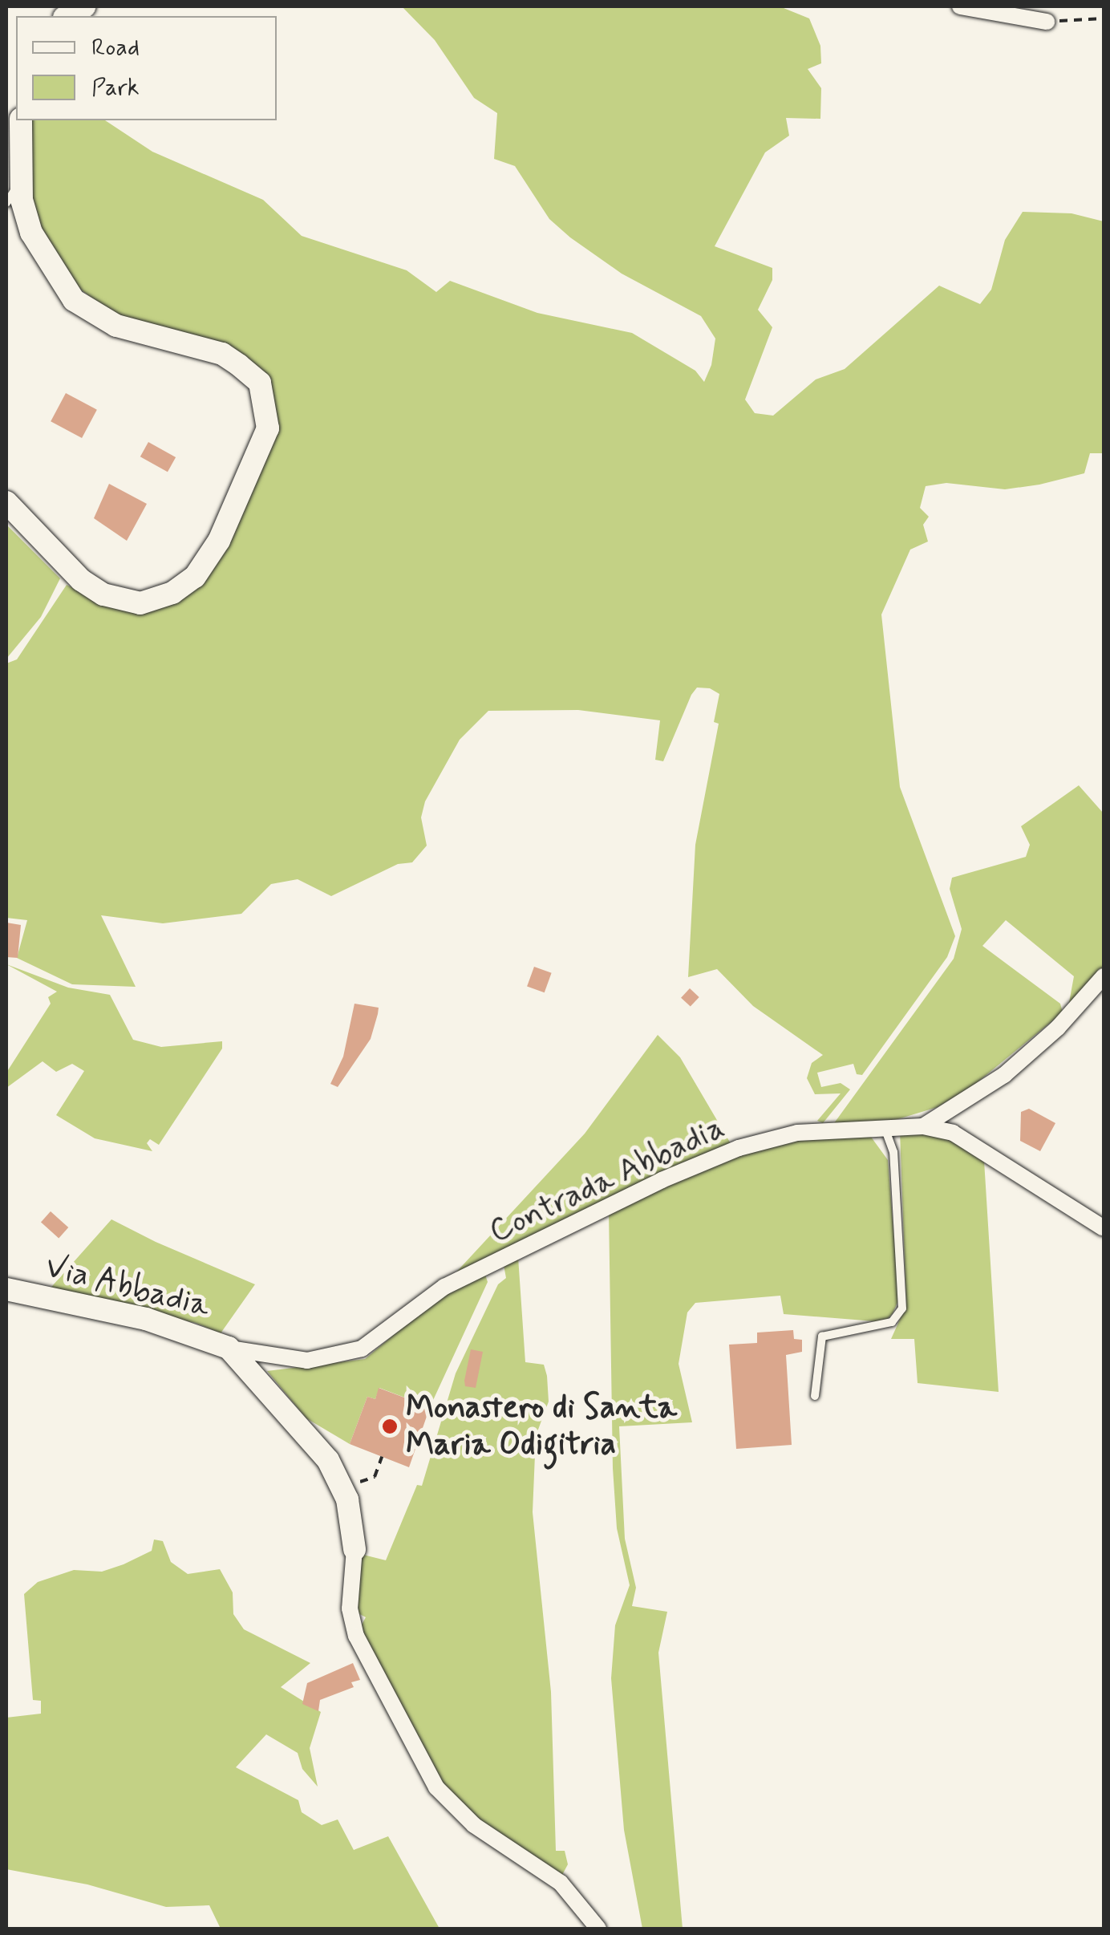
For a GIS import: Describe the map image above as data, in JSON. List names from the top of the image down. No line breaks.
{"streets":{"street":["Contrada Abbadia","Via Abbadia"]},"crossings":[["Contrada Abbadia","Via Abbadia"]],"places":["Monastero di Santa Maria Odigitria"],"legend":["Road","Park"]}
